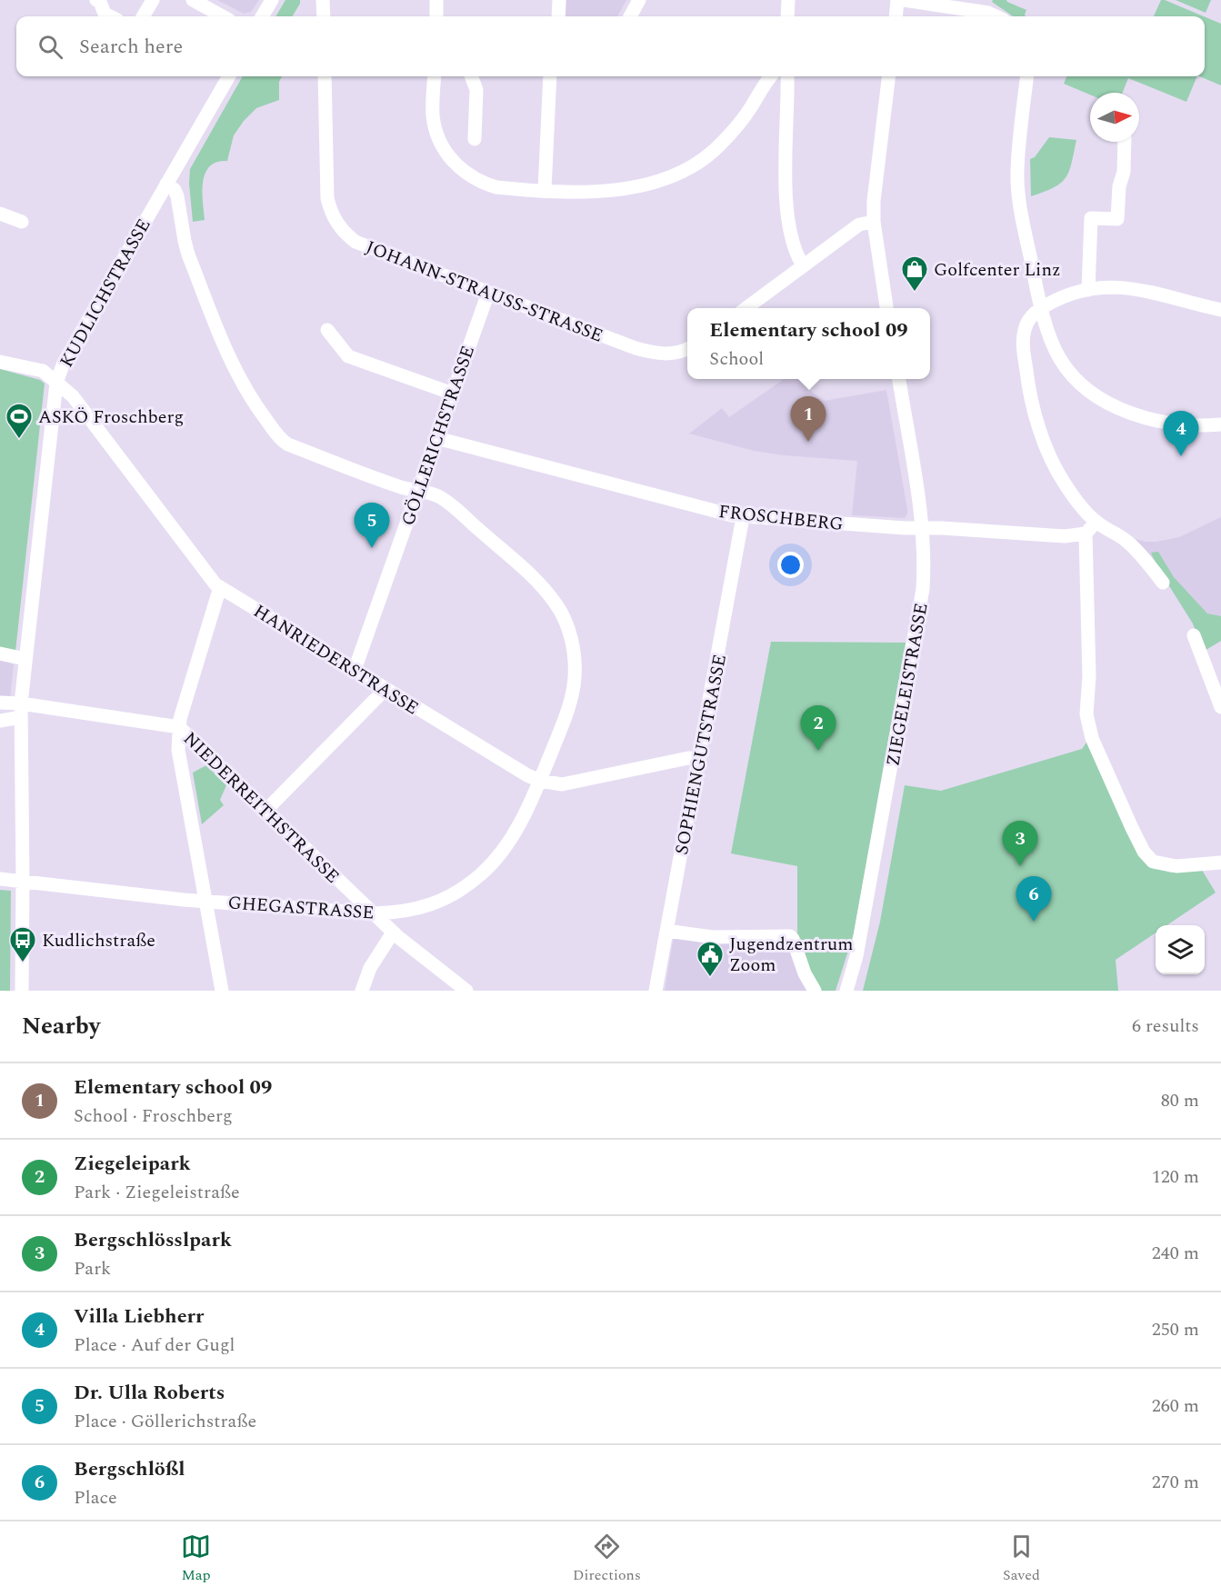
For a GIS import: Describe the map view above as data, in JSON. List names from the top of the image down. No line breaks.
{"streets":{"street":["JOHANN-STRAUSS-STRASSE","KUDLICHSTRASSE","GÖLLERICHSTRASSE","FROSCHBERG","HANRIEDERSTRASSE","ZIEGELEISTRASSE","SOPHIENGUTSTRASSE","NIEDERREITHSTRASSE","GHEGASTRASSE"]},"crossings":[["JOHANN-STRAUSS-STRASSE","GÖLLERICHSTRASSE"],["KUDLICHSTRASSE","HANRIEDERSTRASSE"],["KUDLICHSTRASSE","NIEDERREITHSTRASSE"],["KUDLICHSTRASSE","GHEGASTRASSE"],["GÖLLERICHSTRASSE","FROSCHBERG"],["GÖLLERICHSTRASSE","HANRIEDERSTRASSE"],["GÖLLERICHSTRASSE","GHEGASTRASSE"],["FROSCHBERG","ZIEGELEISTRASSE"],["FROSCHBERG","SOPHIENGUTSTRASSE"],["HANRIEDERSTRASSE","SOPHIENGUTSTRASSE"],["HANRIEDERSTRASSE","GHEGASTRASSE"],["NIEDERREITHSTRASSE","GHEGASTRASSE"]],"places":{"shop":["Golfcenter Linz"],"sports":["ASKÖ Froschberg"],"bus stop":["Kudlichstraße"],"public building":["Jugendzentrum Zoom"]},"north":"right","page":{"search":"Search here","popup":["Elementary school 09","School"],"pins":["1","4","5","2","3","6"],"heading":["Nearby","6 results"],"list":[{"mark":"1","name":"Elementary school 09","note":"School · Froschberg","value":"80 m"},{"mark":"2","name":"Ziegeleipark","note":"Park · Ziegeleistraße","value":"120 m"},{"mark":"3","name":"Bergschlösslpark","note":"Park","value":"240 m"},{"mark":"4","name":"Villa Liebherr","note":"Place · Auf der Gugl","value":"250 m"},{"mark":"5","name":"Dr. Ulla Roberts","note":"Place · Göllerichstraße","value":"260 m"},{"mark":"6","name":"Bergschlößl","note":"Place","value":"270 m"}],"nav":["Map","Directions","Saved"]}}
